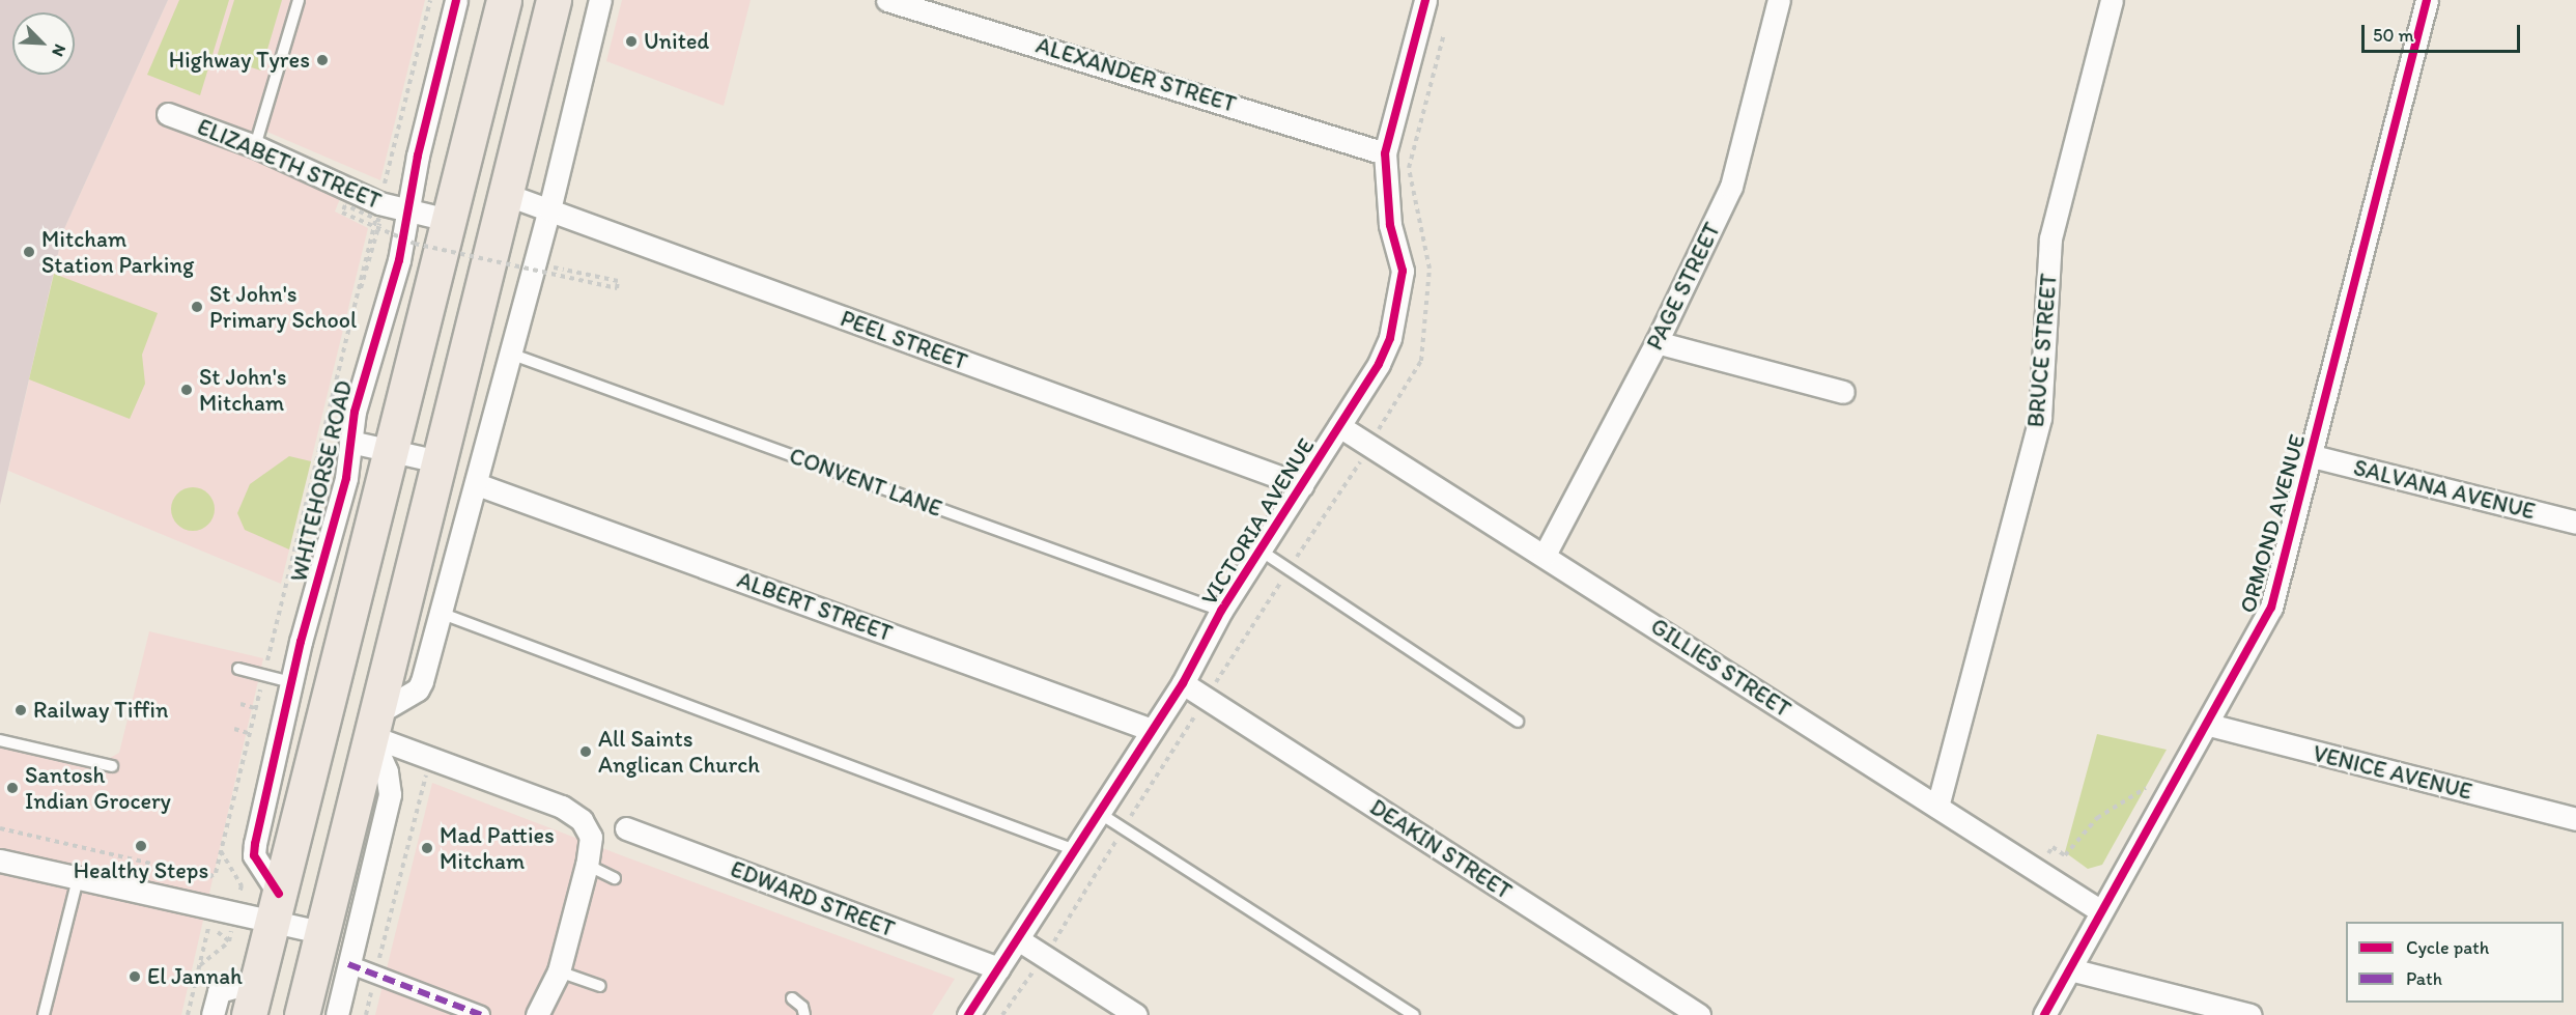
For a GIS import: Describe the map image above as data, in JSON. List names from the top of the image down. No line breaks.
{"streets":{"street":["ALEXANDER STREET","ELIZABETH STREET","PAGE STREET","PEEL STREET","BRUCE STREET","WHITEHORSE ROAD","SALVANA AVENUE","VICTORIA AVENUE","ORMOND AVENUE","ALBERT STREET","GILLIES STREET","VENICE AVENUE","DEAKIN STREET","EDWARD STREET"],"lane":["CONVENT LANE"]},"crossings":[["ALEXANDER STREET","VICTORIA AVENUE"],["ELIZABETH STREET","WHITEHORSE ROAD"],["PAGE STREET","GILLIES STREET"],["PEEL STREET","VICTORIA AVENUE"],["BRUCE STREET","GILLIES STREET"],["CONVENT LANE","VICTORIA AVENUE"],["SALVANA AVENUE","ORMOND AVENUE"],["VICTORIA AVENUE","ALBERT STREET"],["VICTORIA AVENUE","GILLIES STREET"],["VICTORIA AVENUE","DEAKIN STREET"],["VICTORIA AVENUE","EDWARD STREET"],["ORMOND AVENUE","GILLIES STREET"],["ORMOND AVENUE","VENICE AVENUE"]],"places":["United","Highway Tyres","Mitcham Station Parking","St John's Primary School","St John's Mitcham","Railway Tiffin","All Saints Anglican Church","Santosh Indian Grocery","Healthy Steps","Mad Patties Mitcham","El Jannah"],"legend":["Cycle path","Path"],"scale_bar":"50 m","north":"bottom right"}
